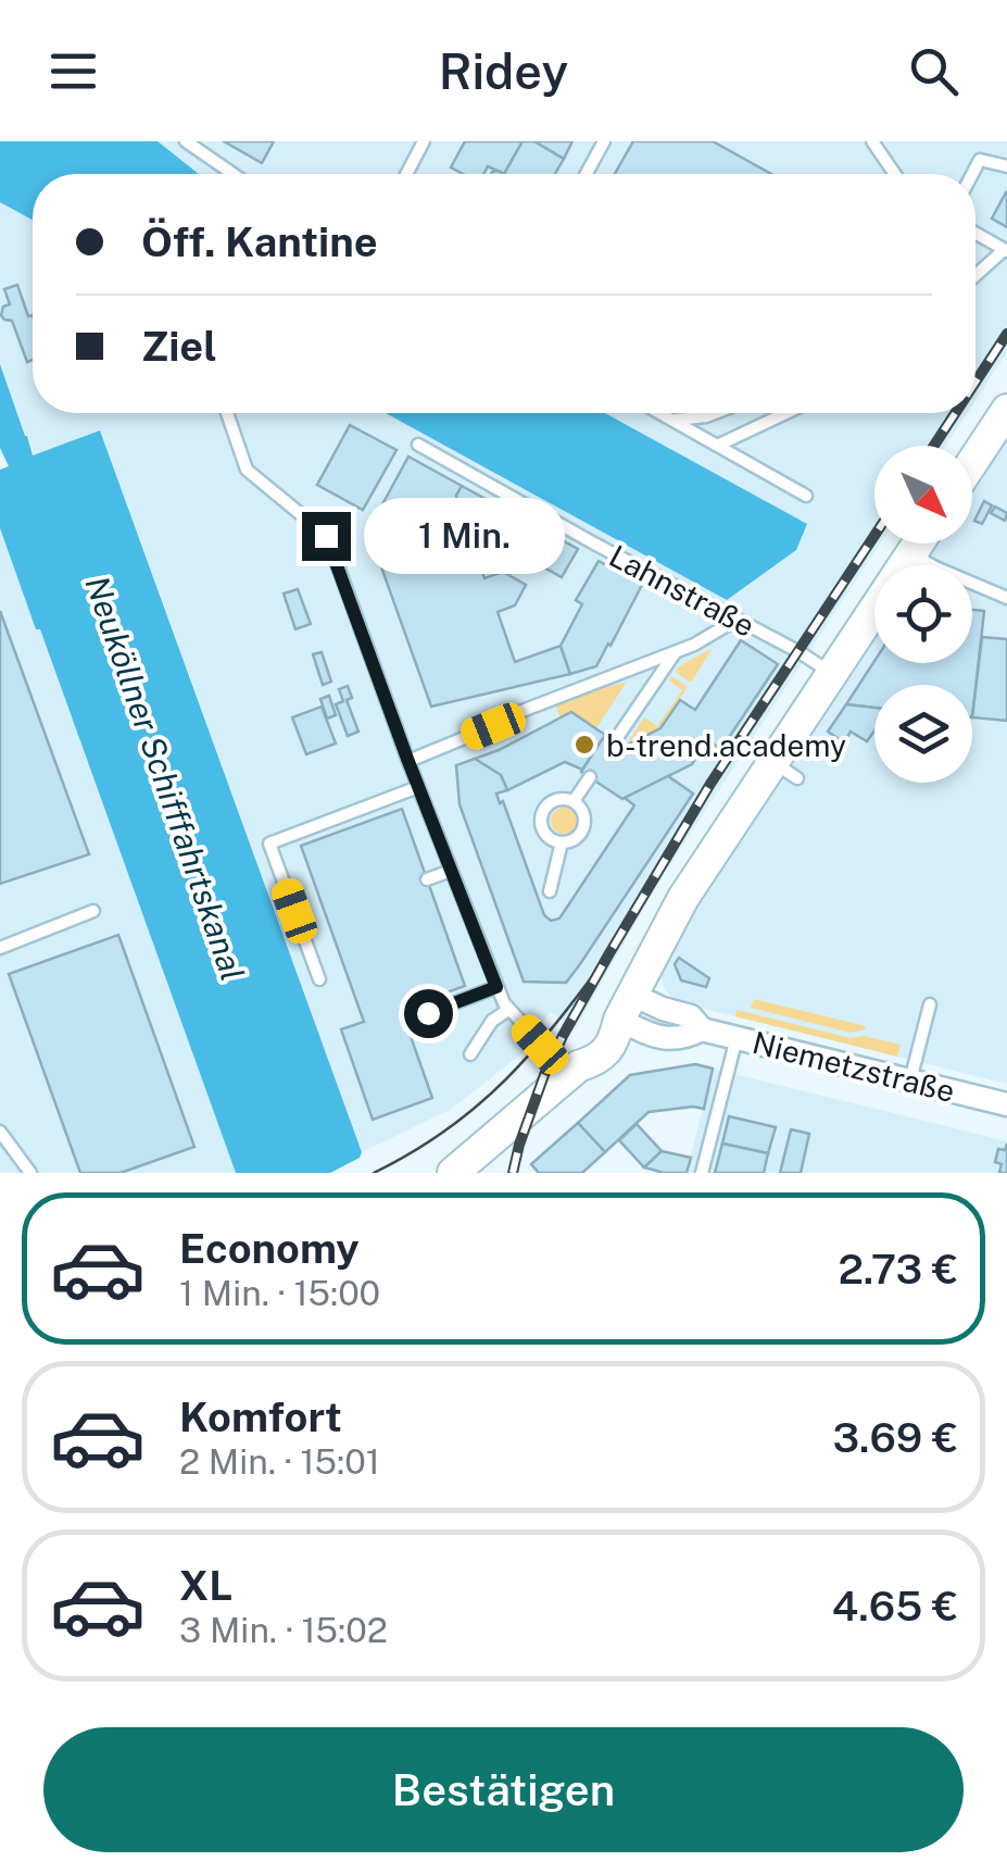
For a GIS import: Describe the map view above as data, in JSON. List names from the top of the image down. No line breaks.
{"streets":{"street":["Niemetzstraße"],"lane":["Lahnstraße"]},"water":["Neuköllner Schifffahrtskanal"],"places":["b-trend.academy"],"north":"bottom right","page":{"header":"Ridey","banner":["Öff. Kantine","Ziel"],"bubble":"1 Min.","list":[{"name":"Economy","note":"1 Min. · 15:00","value":"2.73 €"},{"name":"Komfort","note":"2 Min. · 15:01","value":"3.69 €"},{"name":"XL","note":"3 Min. · 15:02","value":"4.65 €"}],"buttons":"Bestätigen"}}
